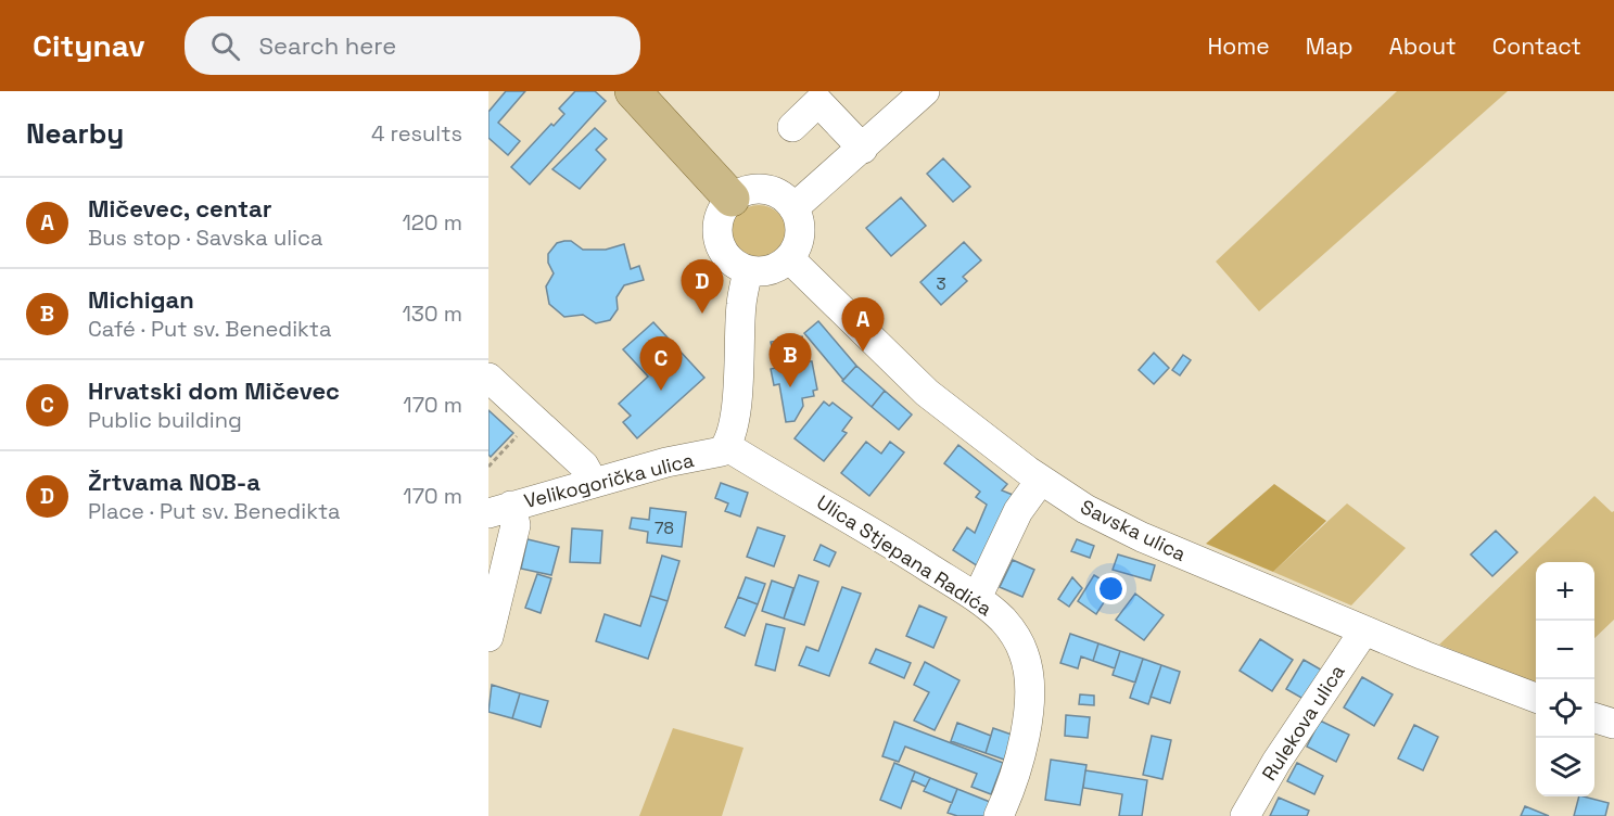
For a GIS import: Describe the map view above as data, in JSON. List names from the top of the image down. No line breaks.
{"streets":{"street":["Velikogorička ulica","Savska ulica","Ulica Stjepana Radića","Rulekova ulica"]},"crossings":[["Velikogorička ulica","Ulica Stjepana Radića"],["Savska ulica","Rulekova ulica"]],"house_numbers":["3","78"],"page":{"header":"Citynav","search":"Search here","nav":["Home","Map","About","Contact"],"heading":["Nearby","4 results"],"list":[{"mark":"A","name":"Mičevec, centar","note":"Bus stop · Savska ulica","value":"120 m"},{"mark":"B","name":"Michigan","note":"Café · Put sv. Benedikta","value":"130 m"},{"mark":"C","name":"Hrvatski dom Mičevec","note":"Public building","value":"170 m"},{"mark":"D","name":"Žrtvama NOB-a","note":"Place · Put sv. Benedikta","value":"170 m"}],"pins":["D","A","B","C"],"map_buttons":["+","−"]}}
